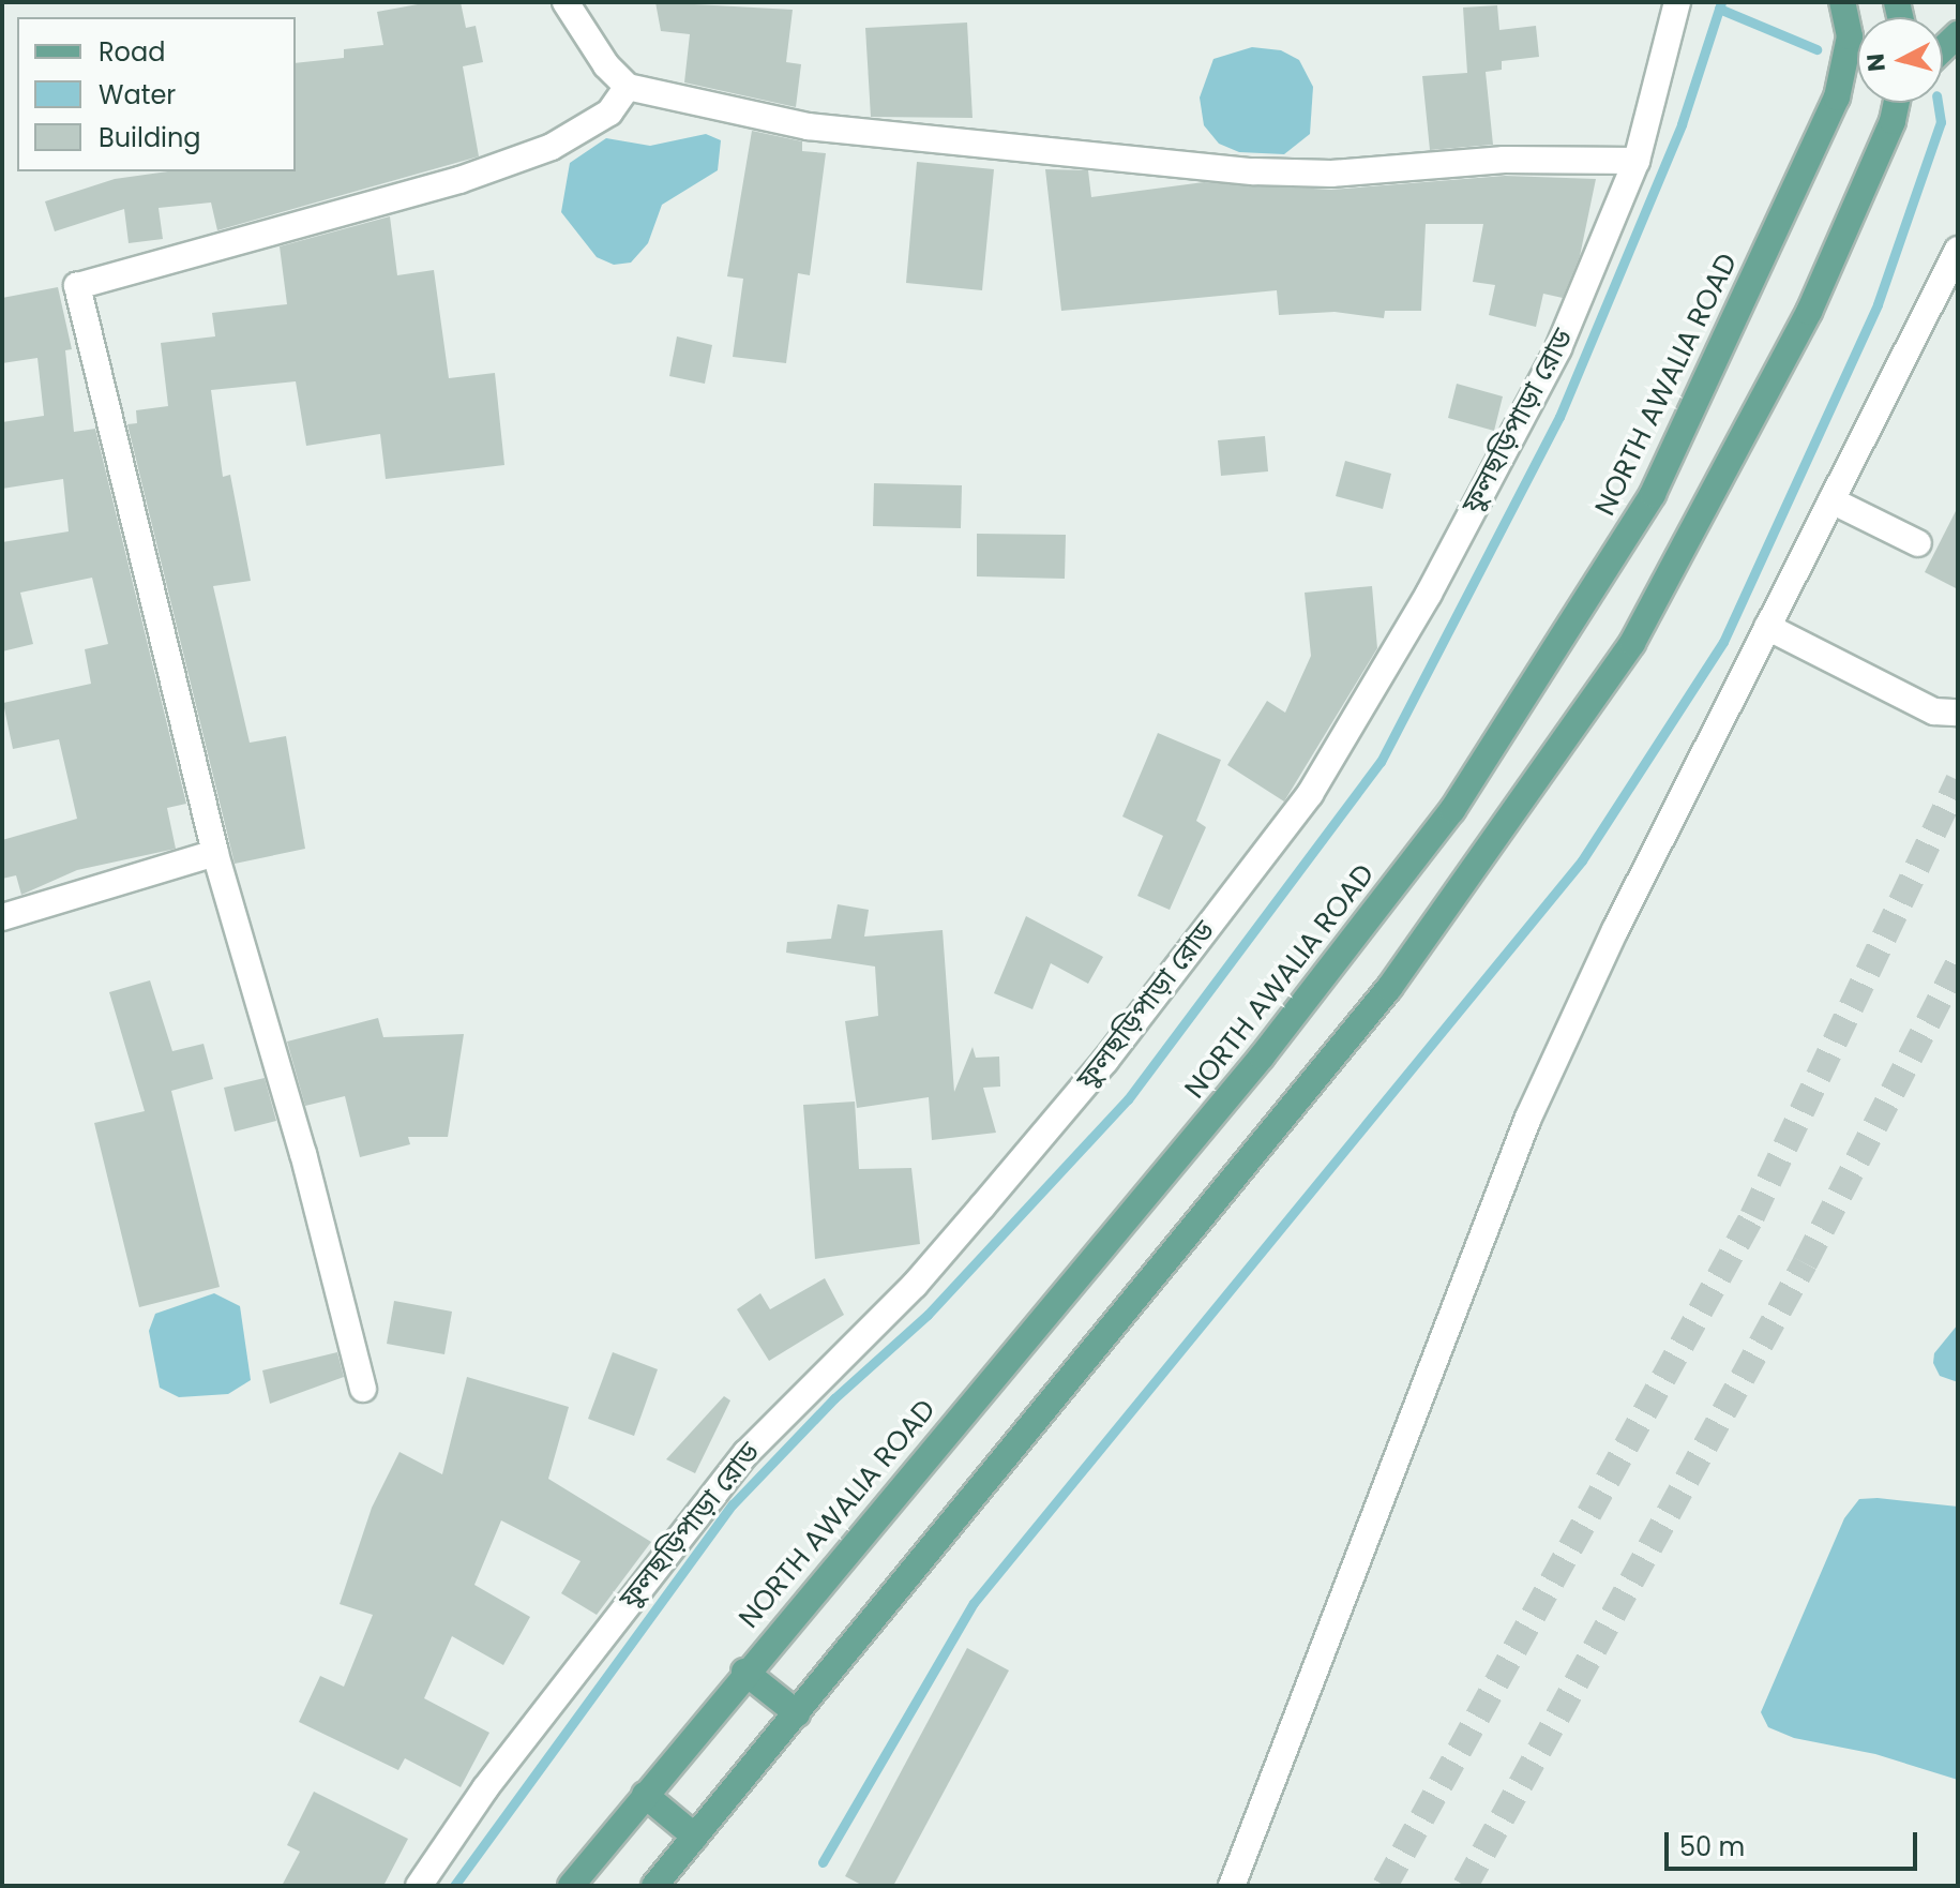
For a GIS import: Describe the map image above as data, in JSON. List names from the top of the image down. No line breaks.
{"streets":{"main road":["NORTH AWALIA ROAD"],"street":["ফুলছড়িপাড়া রোড"]},"legend":["Road","Water","Building"],"scale_bar":"50 m","north":"left"}
